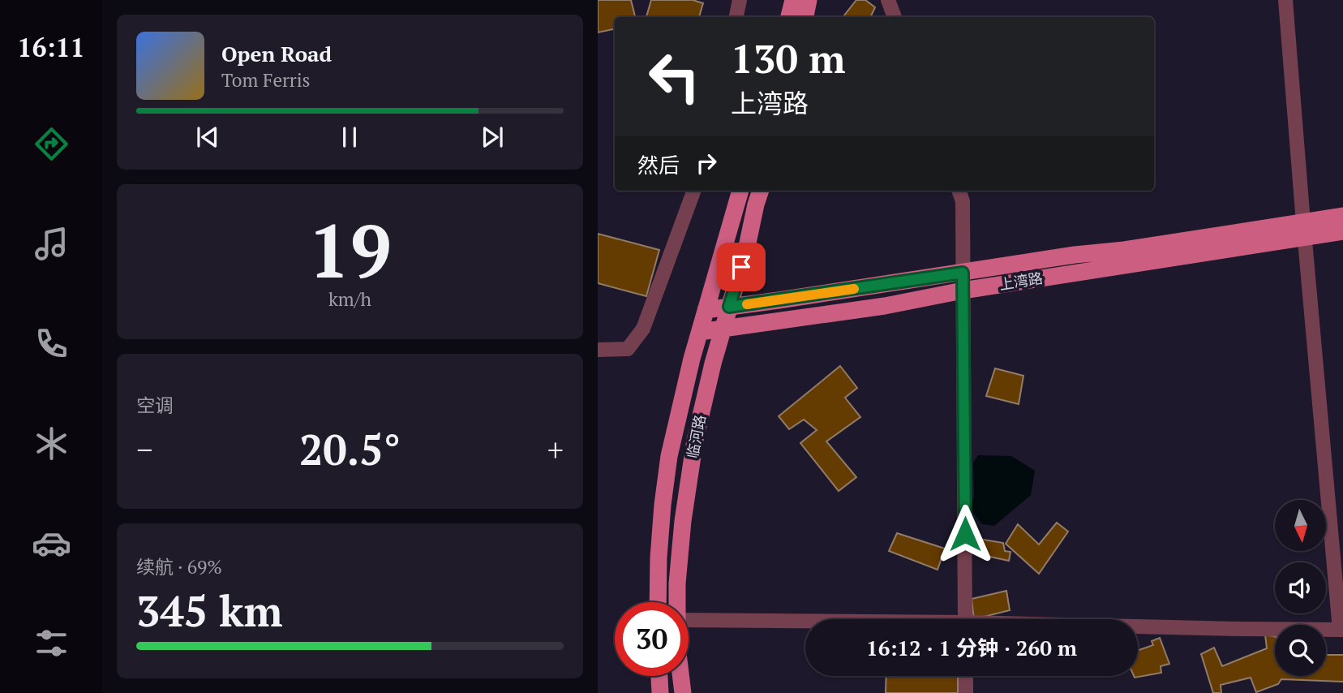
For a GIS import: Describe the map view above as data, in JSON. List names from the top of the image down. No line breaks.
{"streets":{"main road":["上湾路","临河路"]},"crossings":[["上湾路","临河路"]],"north":"bottom","page":{"tabs":"16:11","turn":["130 m","上湾路"],"song":["Open Road","Tom Ferris"],"then":"然后","tile":[["19","km/h"],"空调",["续航 · 69%","345 km"]],"heat":["−","20.5°","+"],"limit":"30","trip":"16:12 · 1 分钟 · 260 m"}}
